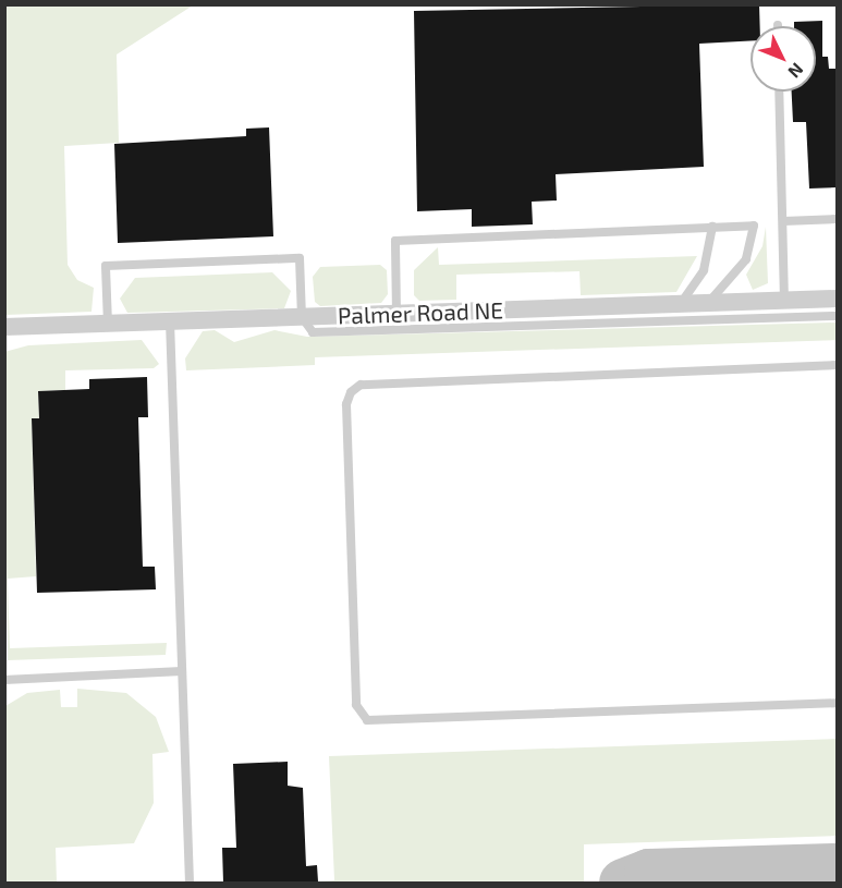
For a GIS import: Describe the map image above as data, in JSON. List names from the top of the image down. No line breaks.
{"streets":{"street":["Palmer Road NE"]},"north":"bottom right"}
